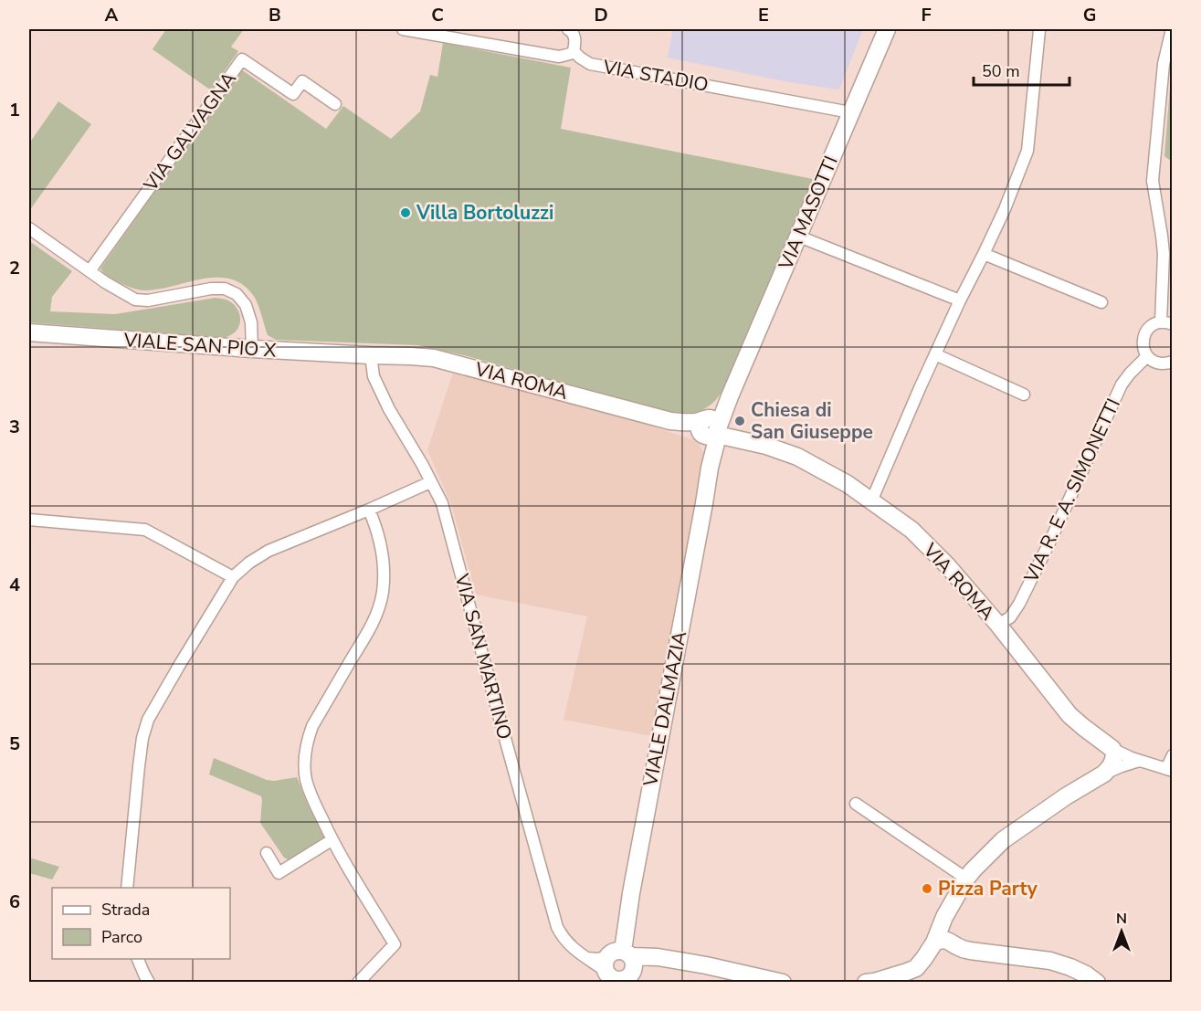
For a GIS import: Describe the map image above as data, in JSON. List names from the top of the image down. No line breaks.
{"streets":{"street":["VIA STADIO","VIA GALVAGNA","VIA MASOTTI","VIALE SAN PIO X","VIA ROMA","VIA R. E A. SIMONETTI","VIA SAN MARTINO","VIALE DALMAZIA"]},"crossings":[["VIA STADIO","VIA MASOTTI"],["VIA MASOTTI","VIA ROMA"],["VIA MASOTTI","VIALE DALMAZIA"],["VIALE SAN PIO X","VIA ROMA"],["VIALE SAN PIO X","VIA SAN MARTINO"],["VIA ROMA","VIA R. E A. SIMONETTI"],["VIA ROMA","VIA SAN MARTINO"],["VIA ROMA","VIALE DALMAZIA"],["VIA SAN MARTINO","VIALE DALMAZIA"]],"places":["Villa Bortoluzzi","Chiesa di San Giuseppe","Pizza Party"],"legend":["Strada","Parco"],"scale_bar":"50 m","north":"top","grid":{"columns":["A","B","C","D","E","F","G"],"rows":["1","2","3","4","5","6"]}}
